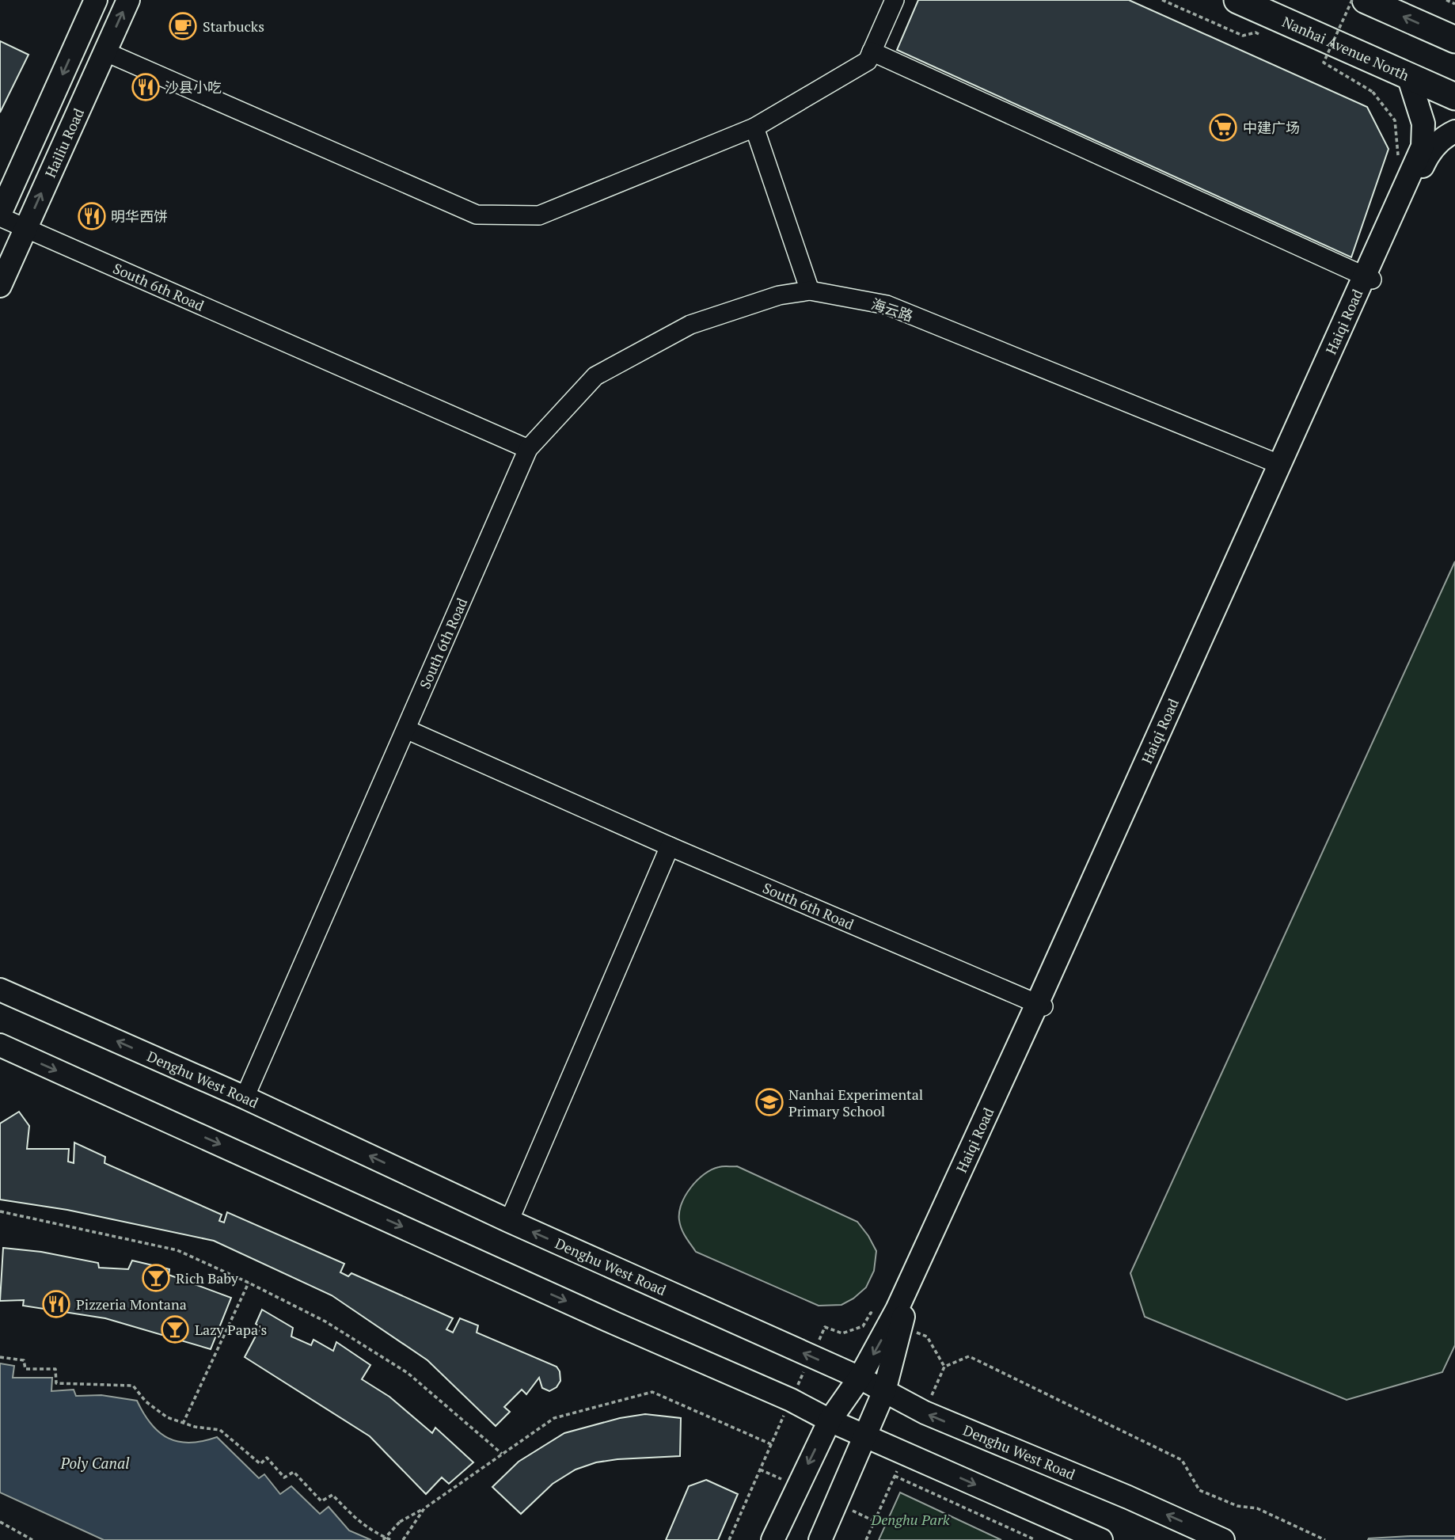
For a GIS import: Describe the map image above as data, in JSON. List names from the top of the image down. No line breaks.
{"streets":{"highway":["Nanhai Avenue North"],"main road":["Hailiu Road","Haiqi Road","Denghu West Road"],"street":["South 6th Road","海云路"]},"crossings":[["Nanhai Avenue North","Haiqi Road"],["Hailiu Road","South 6th Road"],["South 6th Road","海云路"],["South 6th Road","Haiqi Road"],["海云路","Haiqi Road"],["Haiqi Road","Denghu West Road"]],"water":["Poly Canal"],"parks":["Denghu Park"],"places":{"cafe":["Starbucks"],"restaurant":["沙县小吃","明华西饼","Pizzeria Montana"],"supermarket":["中建广场"],"school or university":["Nanhai Experimental Primary School"],"bar":["Rich Baby","Lazy Papa's"]}}
